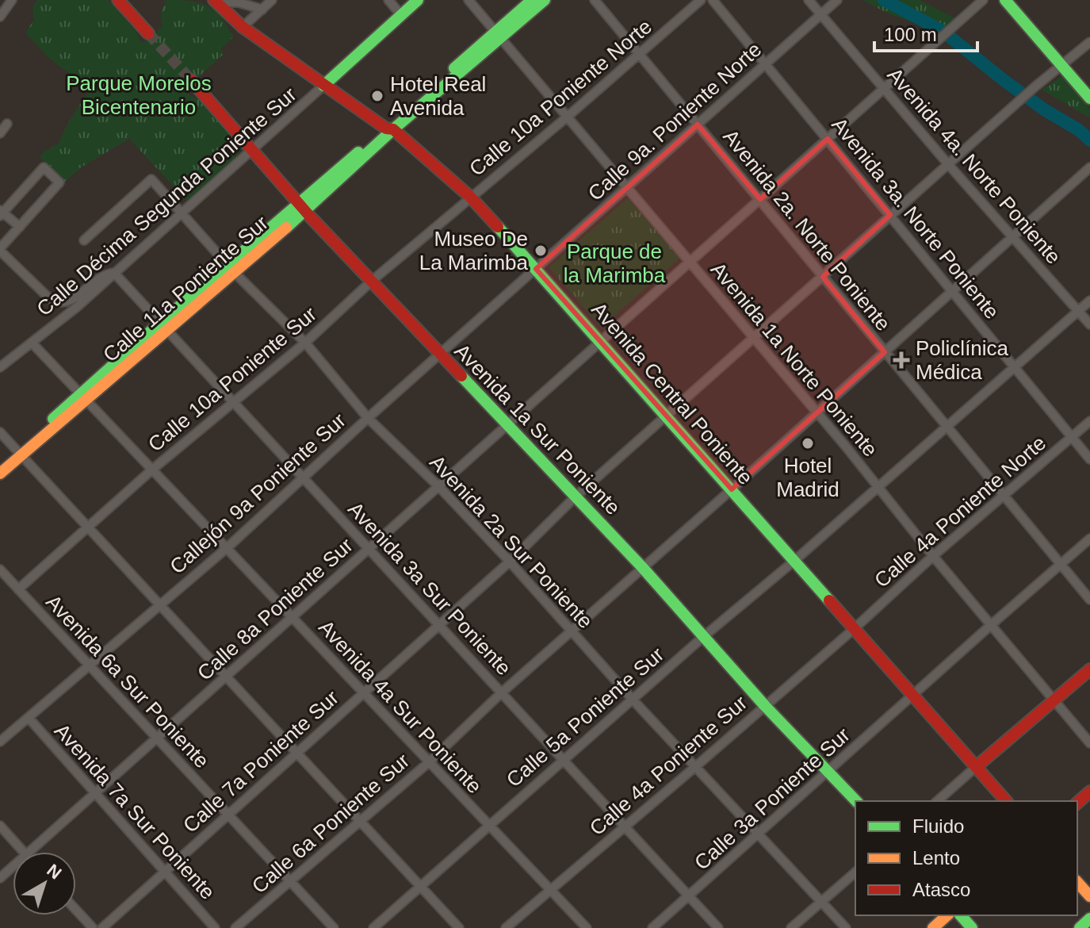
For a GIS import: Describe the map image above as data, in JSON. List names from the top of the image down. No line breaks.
{"streets":{"main road":["Calle 11a Poniente Sur","Avenida Central Poniente","Avenida 1a Sur Poniente"],"street":["Calle 10a Poniente Norte","Calle 9a. Poniente Norte","Avenida 4a. Norte Poniente","Calle Décima Segunda Poniente Sur","Avenida 3a. Norte Poniente","Avenida 2a. Norte Poniente","Avenida 1a Norte Poniente","Calle 10a Poniente Sur","Callejón 9a Poniente Sur","Calle 4a Poniente Norte","Avenida 2a Sur Poniente","Avenida 3a Sur Poniente","Calle 8a Poniente Sur","Avenida 6a Sur Poniente","Avenida 4a Sur Poniente","Calle 5a Poniente Sur","Calle 7a Poniente Sur","Calle 4a Poniente Sur","Calle 3a Poniente Sur","Avenida 7a Sur Poniente","Calle 6a Poniente Sur"]},"crossings":[["Calle 10a Poniente Norte","Avenida 2a. Norte Poniente"],["Calle 10a Poniente Norte","Avenida 1a Norte Poniente"],["Calle 10a Poniente Norte","Calle 10a Poniente Sur"],["Calle 10a Poniente Norte","Avenida Central Poniente"],["Calle 9a. Poniente Norte","Avenida 4a. Norte Poniente"],["Calle 9a. Poniente Norte","Avenida 3a. Norte Poniente"],["Calle 9a. Poniente Norte","Avenida 2a. Norte Poniente"],["Calle 9a. Poniente Norte","Avenida 1a Norte Poniente"],["Calle 9a. Poniente Norte","Avenida Central Poniente"],["Calle 9a. Poniente Norte","Callejón 9a Poniente Sur"],["Avenida 4a. Norte Poniente","Calle 8a Poniente Sur"],["Avenida 4a. Norte Poniente","Calle 5a Poniente Sur"],["Avenida 4a. Norte Poniente","Calle 7a Poniente Sur"],["Avenida 4a. Norte Poniente","Calle 6a Poniente Sur"],["Calle Décima Segunda Poniente Sur","Avenida Central Poniente"],["Calle Décima Segunda Poniente Sur","Avenida 1a Sur Poniente"],["Calle Décima Segunda Poniente Sur","Avenida 2a Sur Poniente"],["Calle Décima Segunda Poniente Sur","Avenida 3a Sur Poniente"],["Calle Décima Segunda Poniente Sur","Avenida 4a Sur Poniente"],["Avenida 3a. Norte Poniente","Calle 4a Poniente Norte"],["Avenida 3a. Norte Poniente","Calle 8a Poniente Sur"],["Avenida 3a. Norte Poniente","Calle 5a Poniente Sur"],["Avenida 3a. Norte Poniente","Calle 7a Poniente Sur"],["Avenida 3a. Norte Poniente","Calle 6a Poniente Sur"],["Avenida 2a. Norte Poniente","Calle 4a Poniente Norte"],["Avenida 2a. Norte Poniente","Calle 8a Poniente Sur"],["Avenida 2a. Norte Poniente","Calle 5a Poniente Sur"],["Avenida 2a. Norte Poniente","Calle 7a Poniente Sur"],["Avenida 2a. Norte Poniente","Calle 3a Poniente Sur"],["Avenida 2a. Norte Poniente","Calle 6a Poniente Sur"],["Calle 11a Poniente Sur","Avenida 1a Norte Poniente"],["Calle 11a Poniente Sur","Avenida Central Poniente"],["Calle 11a Poniente Sur","Avenida 1a Sur Poniente"],["Calle 11a Poniente Sur","Avenida 2a Sur Poniente"],["Calle 11a Poniente Sur","Avenida 3a Sur Poniente"],["Calle 11a Poniente Sur","Avenida 4a Sur Poniente"],["Avenida 1a Norte Poniente","Calle 4a Poniente Norte"],["Avenida 1a Norte Poniente","Calle 8a Poniente Sur"],["Avenida 1a Norte Poniente","Calle 5a Poniente Sur"],["Avenida 1a Norte Poniente","Calle 7a Poniente Sur"],["Avenida 1a Norte Poniente","Calle 3a Poniente Sur"],["Avenida 1a Norte Poniente","Calle 6a Poniente Sur"],["Calle 10a Poniente Sur","Avenida Central Poniente"],["Calle 10a Poniente Sur","Avenida 1a Sur Poniente"],["Calle 10a Poniente Sur","Avenida 2a Sur Poniente"],["Calle 10a Poniente Sur","Avenida 3a Sur Poniente"],["Calle 10a Poniente Sur","Avenida 6a Sur Poniente"],["Calle 10a Poniente Sur","Avenida 4a Sur Poniente"],["Avenida Central Poniente","Callejón 9a Poniente Sur"],["Avenida Central Poniente","Calle 4a Poniente Norte"],["Avenida Central Poniente","Calle 8a Poniente Sur"],["Avenida Central Poniente","Calle 5a Poniente Sur"],["Avenida Central Poniente","Calle 7a Poniente Sur"],["Avenida Central Poniente","Calle 4a Poniente Sur"],["Avenida Central Poniente","Calle 3a Poniente Sur"],["Avenida Central Poniente","Calle 6a Poniente Sur"],["Avenida 1a Sur Poniente","Callejón 9a Poniente Sur"],["Avenida 1a Sur Poniente","Calle 8a Poniente Sur"],["Avenida 1a Sur Poniente","Calle 5a Poniente Sur"],["Avenida 1a Sur Poniente","Calle 7a Poniente Sur"],["Avenida 1a Sur Poniente","Calle 4a Poniente Sur"],["Avenida 1a Sur Poniente","Calle 3a Poniente Sur"],["Avenida 1a Sur Poniente","Calle 6a Poniente Sur"],["Callejón 9a Poniente Sur","Avenida 2a Sur Poniente"],["Callejón 9a Poniente Sur","Avenida 3a Sur Poniente"],["Callejón 9a Poniente Sur","Avenida 6a Sur Poniente"],["Callejón 9a Poniente Sur","Avenida 4a Sur Poniente"],["Callejón 9a Poniente Sur","Avenida 7a Sur Poniente"],["Calle 4a Poniente Norte","Calle 4a Poniente Sur"],["Avenida 2a Sur Poniente","Calle 8a Poniente Sur"],["Avenida 2a Sur Poniente","Calle 5a Poniente Sur"],["Avenida 2a Sur Poniente","Calle 7a Poniente Sur"],["Avenida 2a Sur Poniente","Calle 4a Poniente Sur"],["Avenida 2a Sur Poniente","Calle 3a Poniente Sur"],["Avenida 2a Sur Poniente","Calle 6a Poniente Sur"],["Avenida 3a Sur Poniente","Calle 8a Poniente Sur"],["Avenida 3a Sur Poniente","Calle 5a Poniente Sur"],["Avenida 3a Sur Poniente","Calle 7a Poniente Sur"],["Avenida 3a Sur Poniente","Calle 4a Poniente Sur"],["Avenida 3a Sur Poniente","Calle 3a Poniente Sur"],["Avenida 3a Sur Poniente","Calle 6a Poniente Sur"],["Calle 8a Poniente Sur","Avenida 6a Sur Poniente"],["Calle 8a Poniente Sur","Avenida 4a Sur Poniente"],["Calle 8a Poniente Sur","Avenida 7a Sur Poniente"],["Avenida 6a Sur Poniente","Calle 7a Poniente Sur"],["Avenida 6a Sur Poniente","Calle 6a Poniente Sur"],["Avenida 4a Sur Poniente","Calle 5a Poniente Sur"],["Avenida 4a Sur Poniente","Calle 7a Poniente Sur"],["Avenida 4a Sur Poniente","Calle 4a Poniente Sur"],["Avenida 4a Sur Poniente","Calle 6a Poniente Sur"],["Calle 7a Poniente Sur","Avenida 7a Sur Poniente"]],"parks":["Parque Morelos Bicentenario","Parque de la Marimba"],"places":{"other":["Hotel Real Avenida","Museo De La Marimba","Hotel Madrid"],"health":["Policlínica Médica"]},"legend":["Fluido","Lento","Atasco"],"scale_bar":"100 m","north":"top right"}
